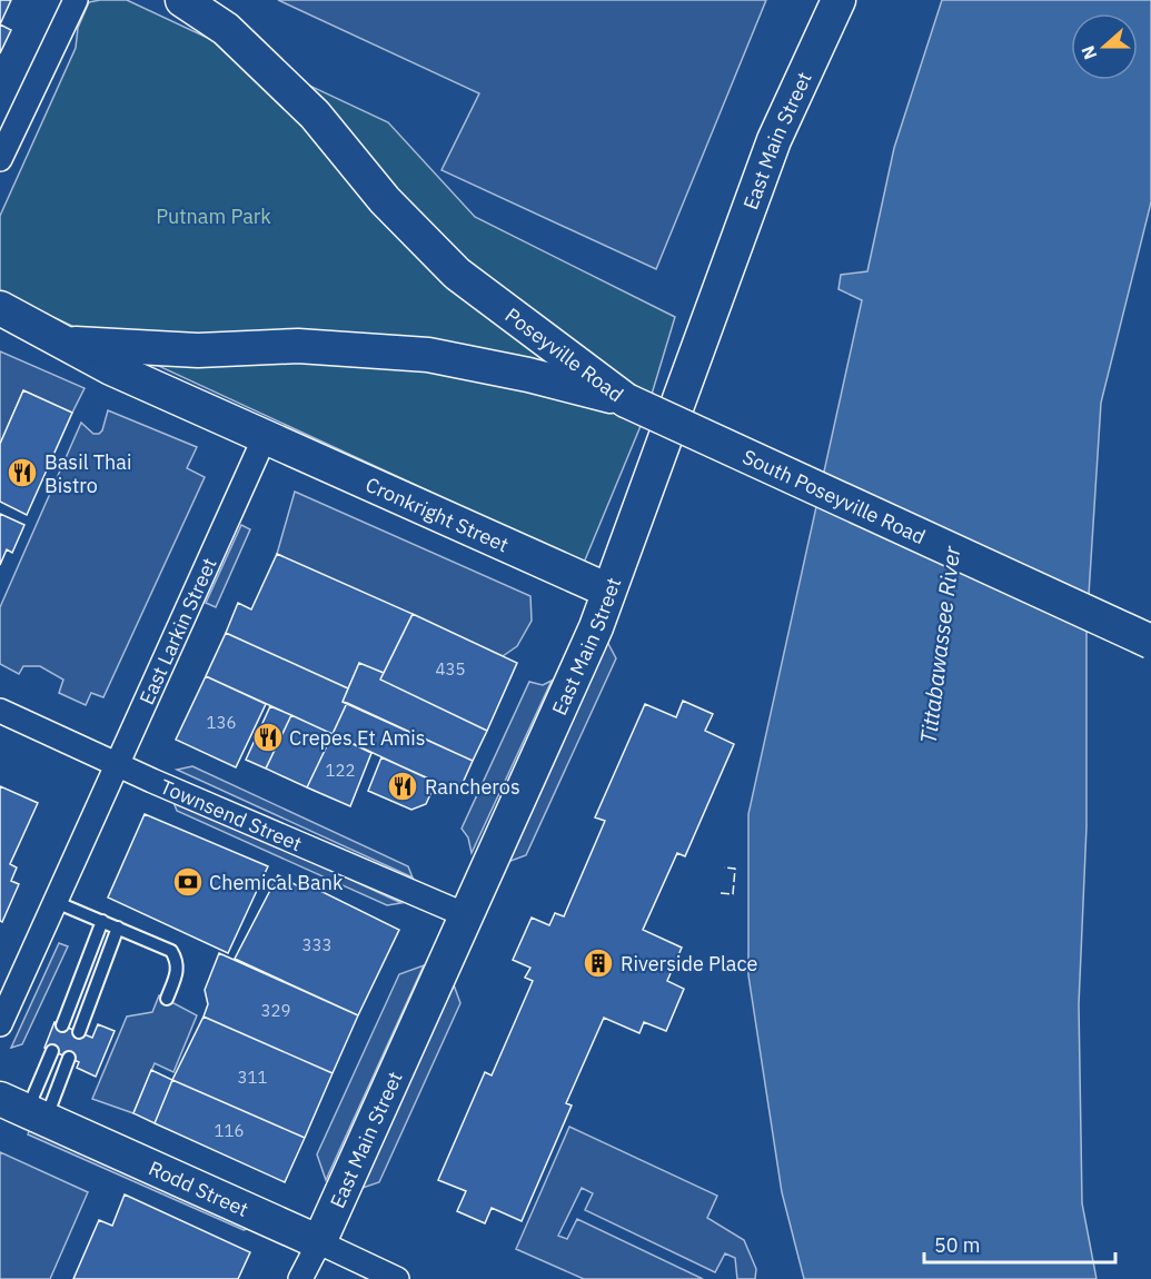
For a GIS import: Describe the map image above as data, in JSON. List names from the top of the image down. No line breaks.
{"streets":{"street":["East Main Street","Poseyville Road","South Poseyville Road","Cronkright Street","East Larkin Street","Townsend Street","Rodd Street"]},"crossings":[["East Main Street","Cronkright Street"],["East Main Street","Townsend Street"],["East Main Street","Rodd Street"],["Poseyville Road","South Poseyville Road"],["Cronkright Street","East Larkin Street"],["East Larkin Street","Townsend Street"]],"water":["Tittabawassee River"],"parks":["Putnam Park"],"places":{"restaurant":["Basil Thai Bistro","Crepes Et Amis","Rancheros"],"bank":["Chemical Bank"],"building":["Riverside Place"]},"house_numbers":["435","136","122","333","329","311","116"],"scale_bar":"50 m","north":"left"}
